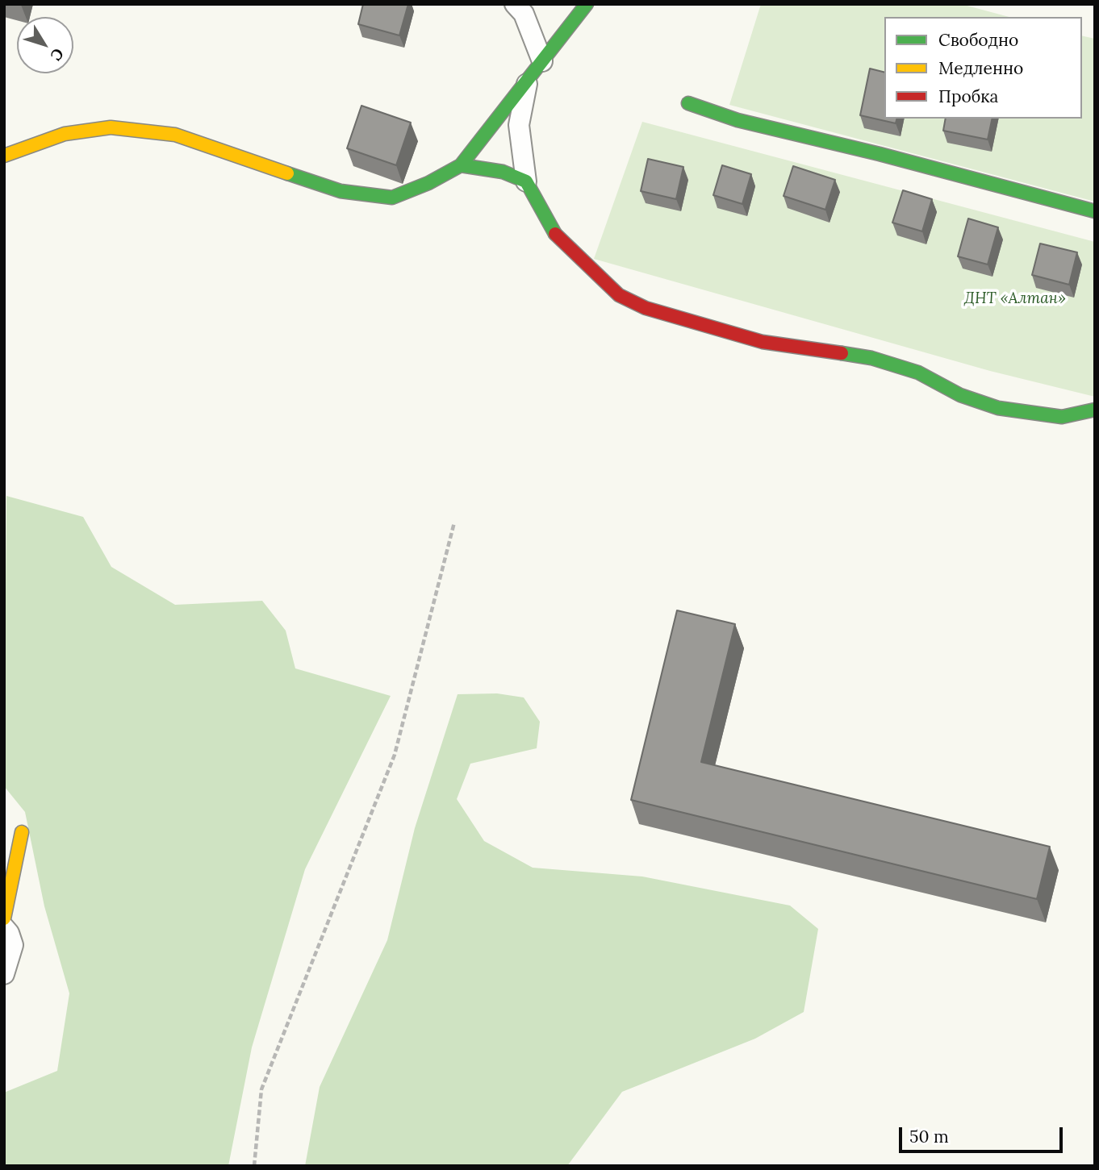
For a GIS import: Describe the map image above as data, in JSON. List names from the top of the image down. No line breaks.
{"parks":["ДНТ «Алтан»"],"legend":["Свободно","Медленно","Пробка"],"scale_bar":"50 m","north":"bottom right"}
